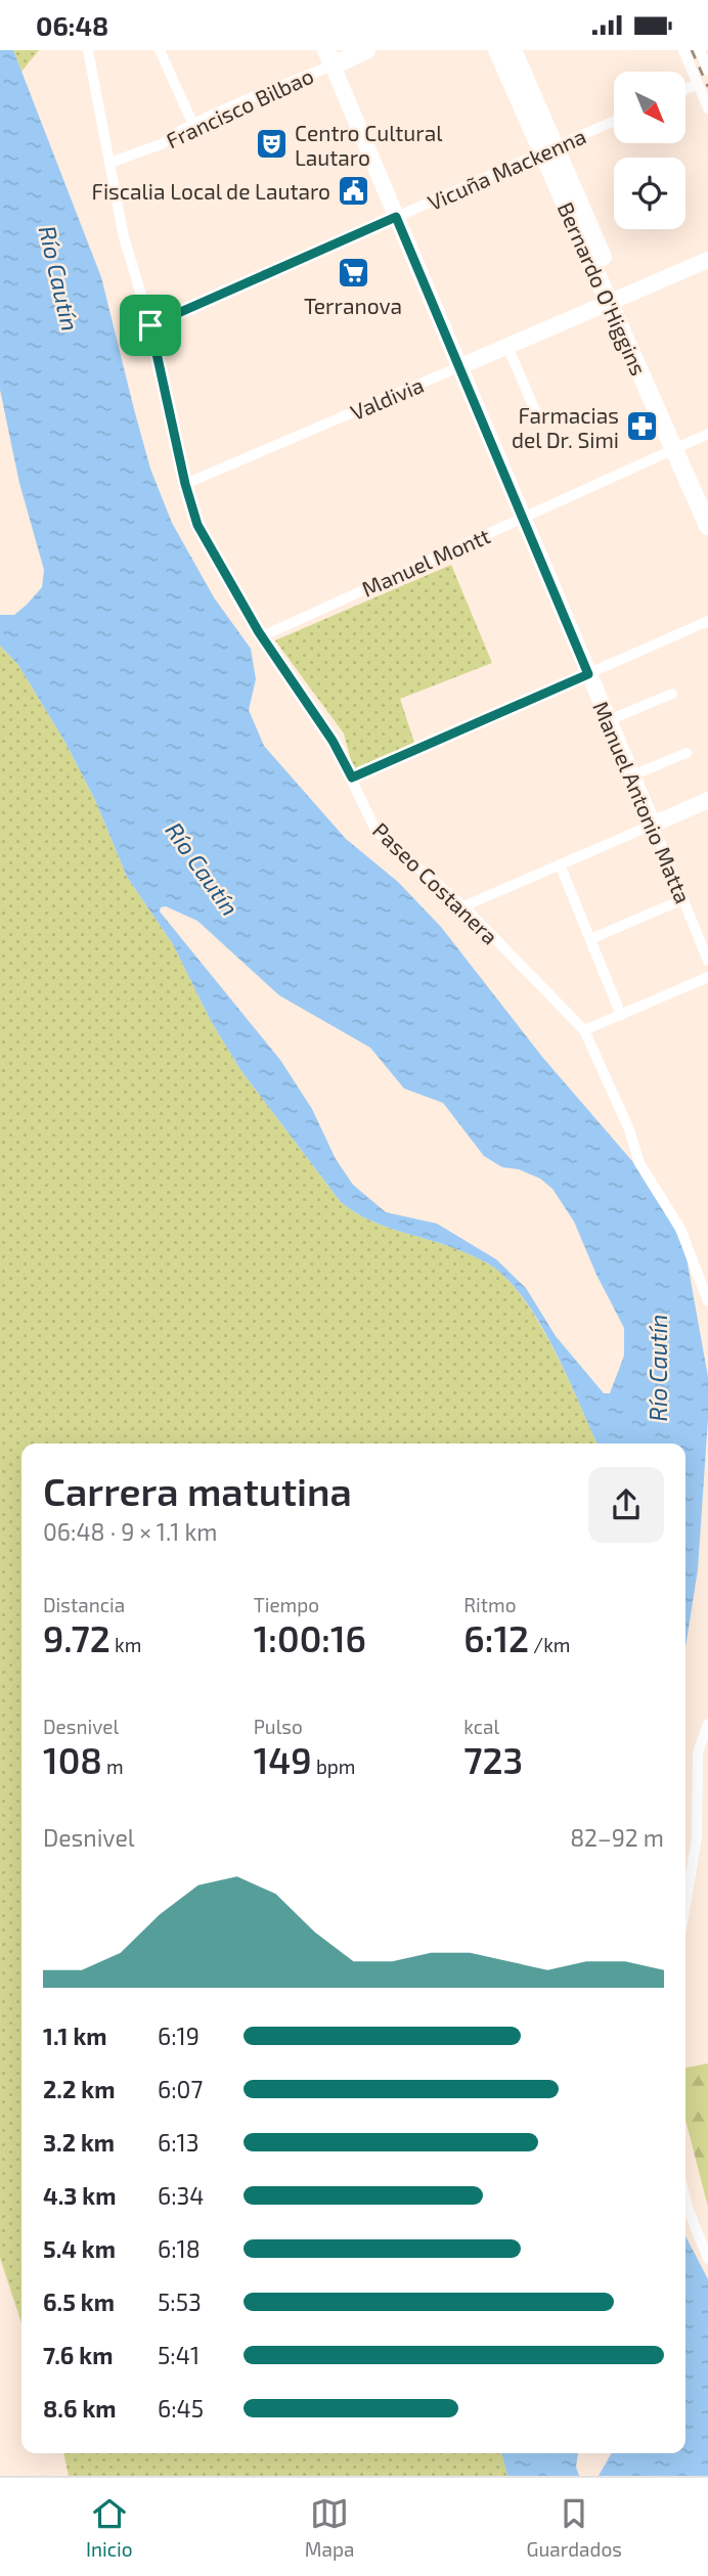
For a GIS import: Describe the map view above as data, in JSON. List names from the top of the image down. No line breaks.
{"streets":{"main road":["Francisco Bilbao","Bernardo O'Higgins"],"street":["Vicuña Mackenna","Valdivia","Manuel Montt","Manuel Antonio Matta","Paseo Costanera"]},"crossings":[["Francisco Bilbao","Manuel Antonio Matta"],["Francisco Bilbao","Paseo Costanera"],["Vicuña Mackenna","Bernardo O'Higgins"],["Vicuña Mackenna","Manuel Antonio Matta"],["Vicuña Mackenna","Paseo Costanera"],["Bernardo O'Higgins","Valdivia"],["Bernardo O'Higgins","Manuel Montt"],["Valdivia","Manuel Antonio Matta"],["Valdivia","Paseo Costanera"],["Manuel Montt","Manuel Antonio Matta"],["Manuel Montt","Paseo Costanera"]],"water":["Río Cautín"],"places":{"theatre":["Centro Cultural Lautaro"],"public building":["Fiscalia Local de Lautaro"],"supermarket":["Terranova"],"pharmacy":["Farmacias del Dr. Simi"]},"north":"bottom right","page":{"status":"06:48","heading":["Carrera matutina","06:48 · 9 × 1.1 km"],"stats":[["Distancia","9.72 km"],["Tiempo","1:00:16"],["Ritmo","6:12 /km"],["Desnivel","108 m"],["Pulso","149 bpm"],["kcal","723"]],"chart":["Desnivel","82–92 m"],"list":[{"name":"1.1 km","note":"6:19"},{"name":"2.2 km","note":"6:07"},{"name":"3.2 km","note":"6:13"},{"name":"4.3 km","note":"6:34"},{"name":"5.4 km","note":"6:18"},{"name":"6.5 km","note":"5:53"},{"name":"7.6 km","note":"5:41"},{"name":"8.6 km","note":"6:45"}],"tabs":["Inicio","Mapa","Guardados"]}}
